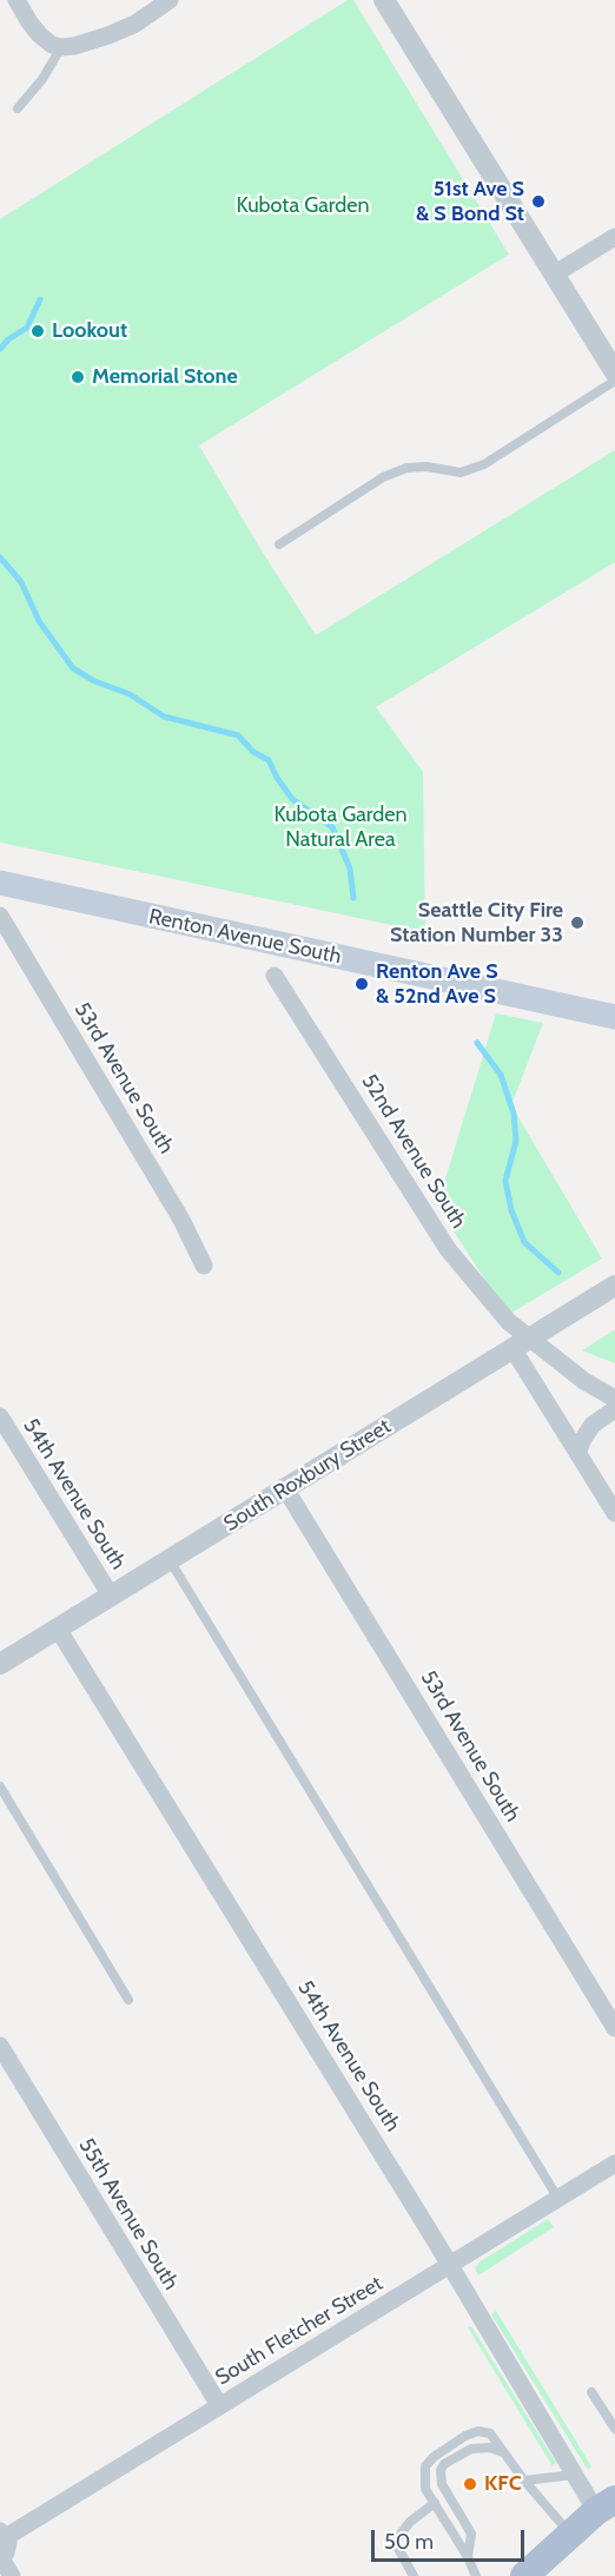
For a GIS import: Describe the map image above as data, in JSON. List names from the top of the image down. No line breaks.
{"streets":{"main road":["Renton Avenue South"],"street":["53rd Avenue South","52nd Avenue South","South Roxbury Street","54th Avenue South","55th Avenue South","South Fletcher Street"]},"crossings":[["53rd Avenue South","South Roxbury Street"],["52nd Avenue South","South Roxbury Street"],["South Roxbury Street","54th Avenue South"],["54th Avenue South","South Fletcher Street"],["55th Avenue South","South Fletcher Street"]],"parks":["Kubota Garden","Kubota Garden Natural Area"],"places":["51st Ave S & S Bond St","Lookout","Memorial Stone","Seattle City Fire Station Number 33","Renton Ave S & 52nd Ave S","KFC"],"scale_bar":"50 m"}
